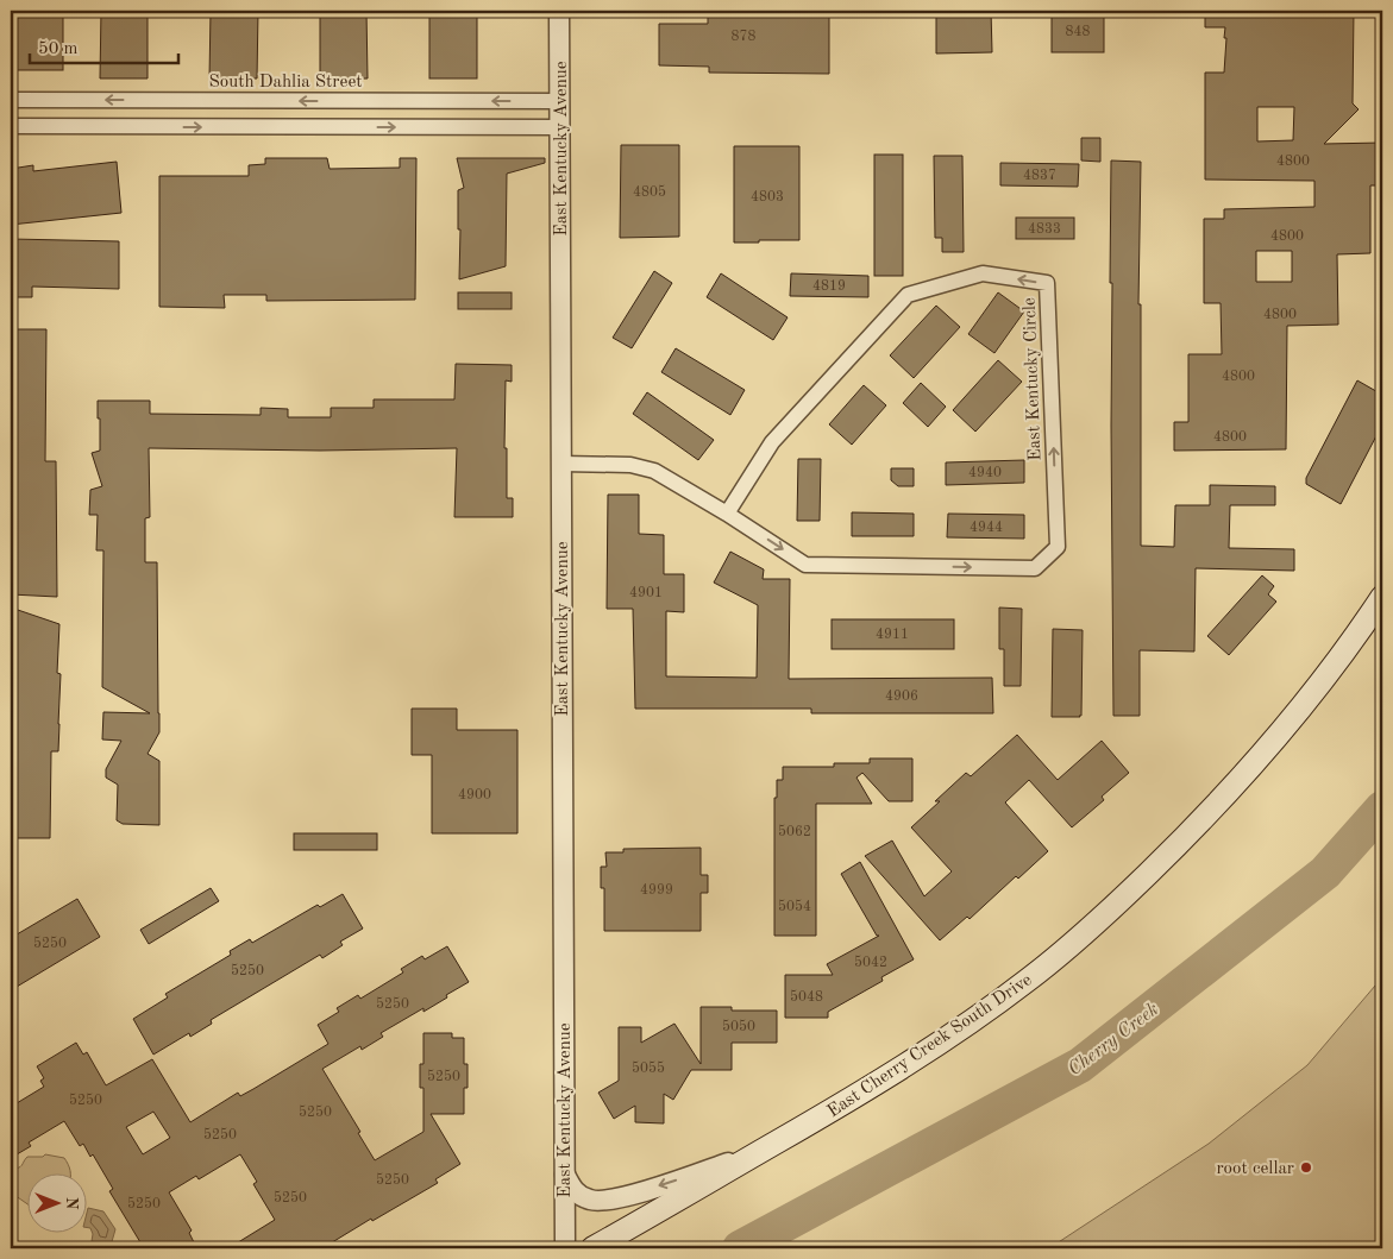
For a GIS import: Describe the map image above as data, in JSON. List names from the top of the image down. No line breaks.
{"streets":{"main road":["East Cherry Creek South Drive"],"street":["South Dahlia Street","East Kentucky Avenue","East Kentucky Circle"]},"crossings":[["South Dahlia Street","East Kentucky Avenue"],["East Kentucky Avenue","East Kentucky Circle"]],"water":["Cherry Creek"],"places":["root cellar"],"house_numbers":["848","878","4800","4837","4805","4803","4833","4800","4819","4800","4800","4800","4940","4944","4901","4911","4906","4900","5062","4999","5054","5250","5042","5250","5048","5250","5050","5055","5250","5250","5250","5250","5250","5250","5250"],"scale_bar":"50 m","north":"right"}
